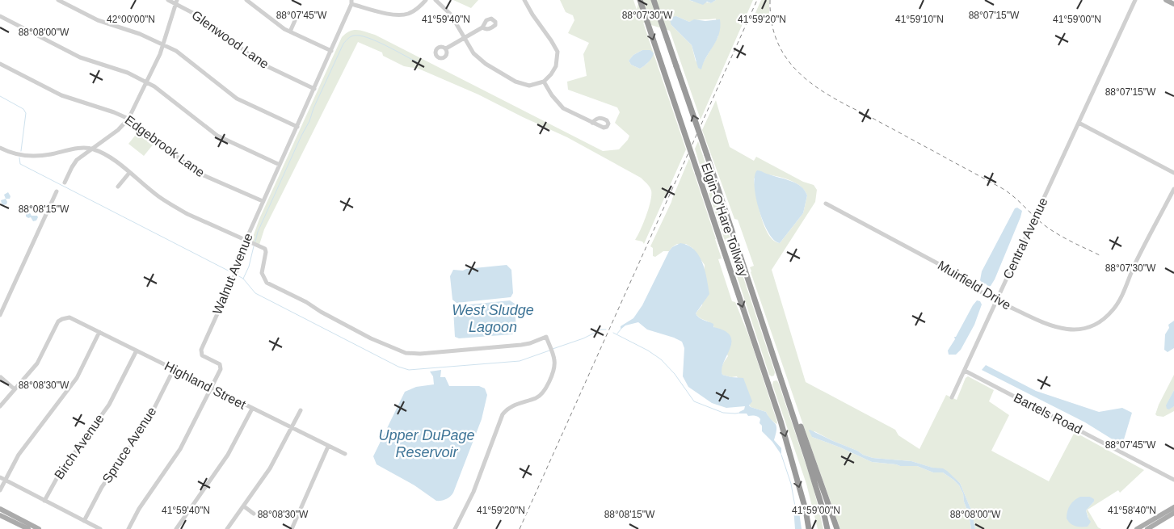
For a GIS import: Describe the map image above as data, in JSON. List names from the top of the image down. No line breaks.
{"streets":{"highway":["Elgin-O'Hare Tollway"],"street":["Glenwood Lane","Edgebrook Lane","Central Avenue","Walnut Avenue","Muirfield Drive","Highland Street","Bartels Road","Spruce Avenue","Birch Avenue"]},"crossings":[["Glenwood Lane","Walnut Avenue"],["Edgebrook Lane","Walnut Avenue"],["Central Avenue","Muirfield Drive"],["Central Avenue","Bartels Road"],["Walnut Avenue","Highland Street"],["Highland Street","Spruce Avenue"],["Highland Street","Birch Avenue"]],"water":["West Sludge Lagoon","Upper DuPage Reservoir"],"coordinates":["88°07'45\"W","88°07'15\"W","88°07'30\"W","42°00'00\"N","41°59'40\"N","41°59'20\"N","41°59'10\"N","41°59'00\"N","88°08'00\"W","88°08'15\"W","88°08'30\"W","41°58'40\"N"]}
